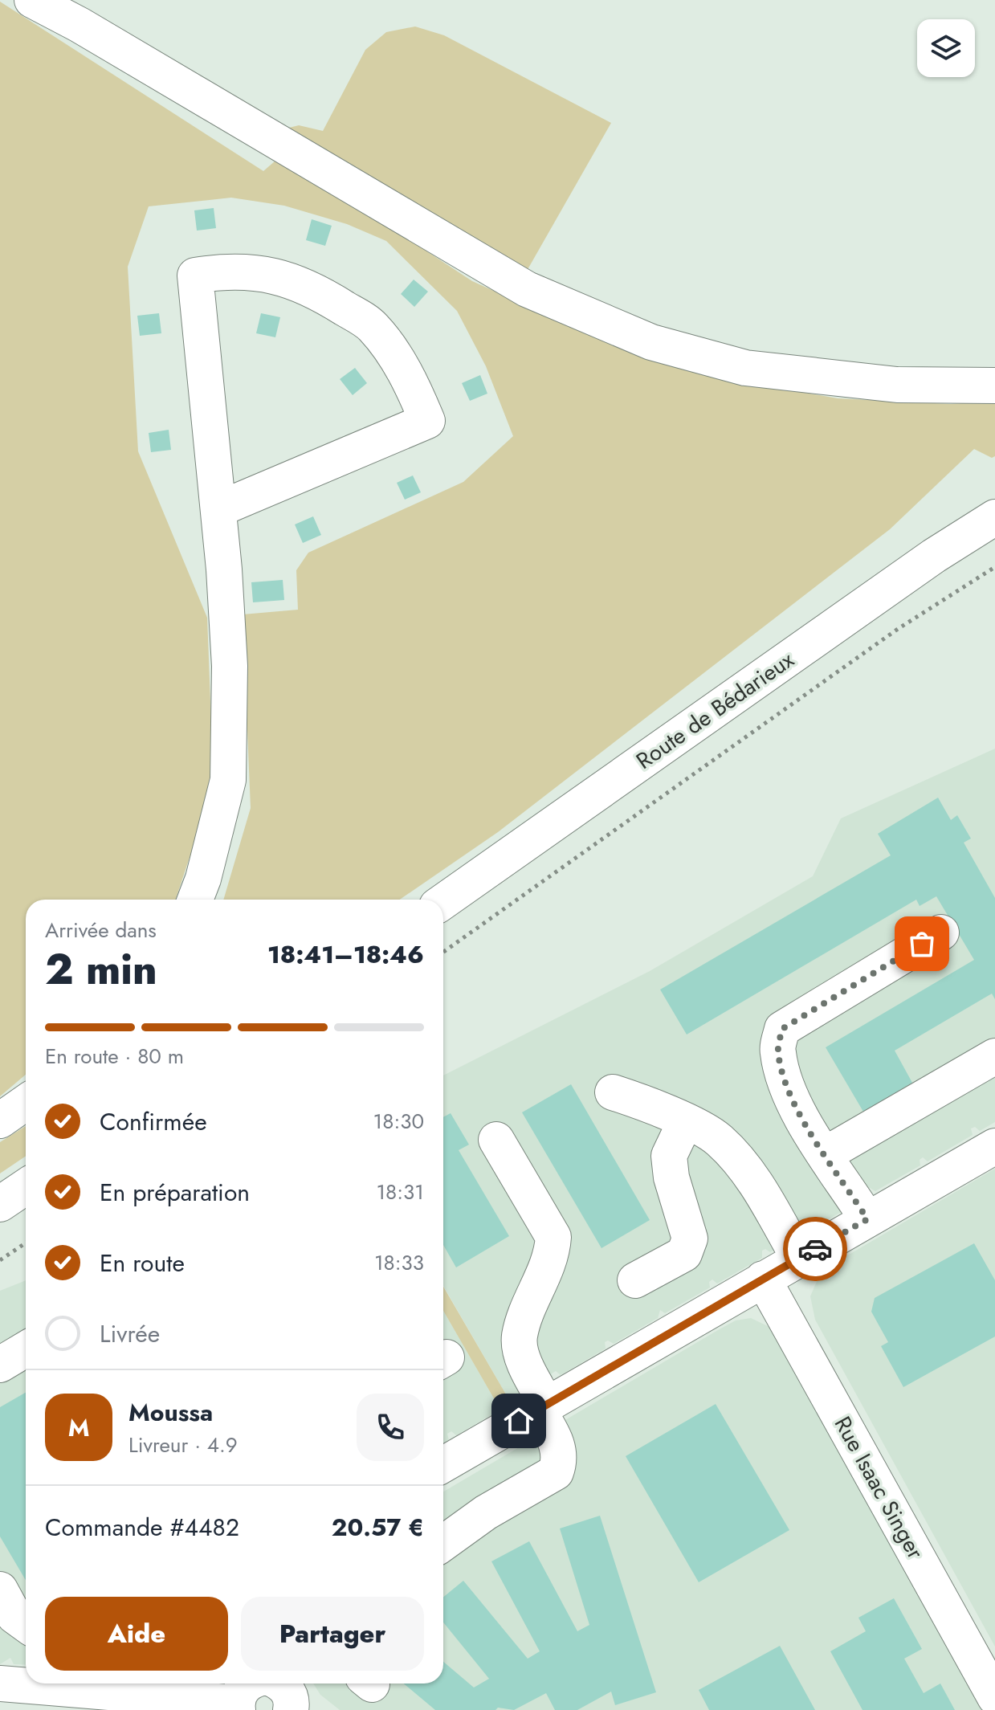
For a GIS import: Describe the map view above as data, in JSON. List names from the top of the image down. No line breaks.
{"streets":{"street":["Route de Bédarieux","Rue Isaac Singer"]},"page":{"heading":["2 min","Arrivée dans","18:41–18:46"],"panel":["Moussa","Livreur · 4.9","Commande #4482","20.57 €"],"bar":"En route · 80 m","list":[["Confirmée","18:30"],["En préparation","18:31"],["En route","18:33"],"Livrée"],"round":"M","buttons":["Aide","Partager"]}}
